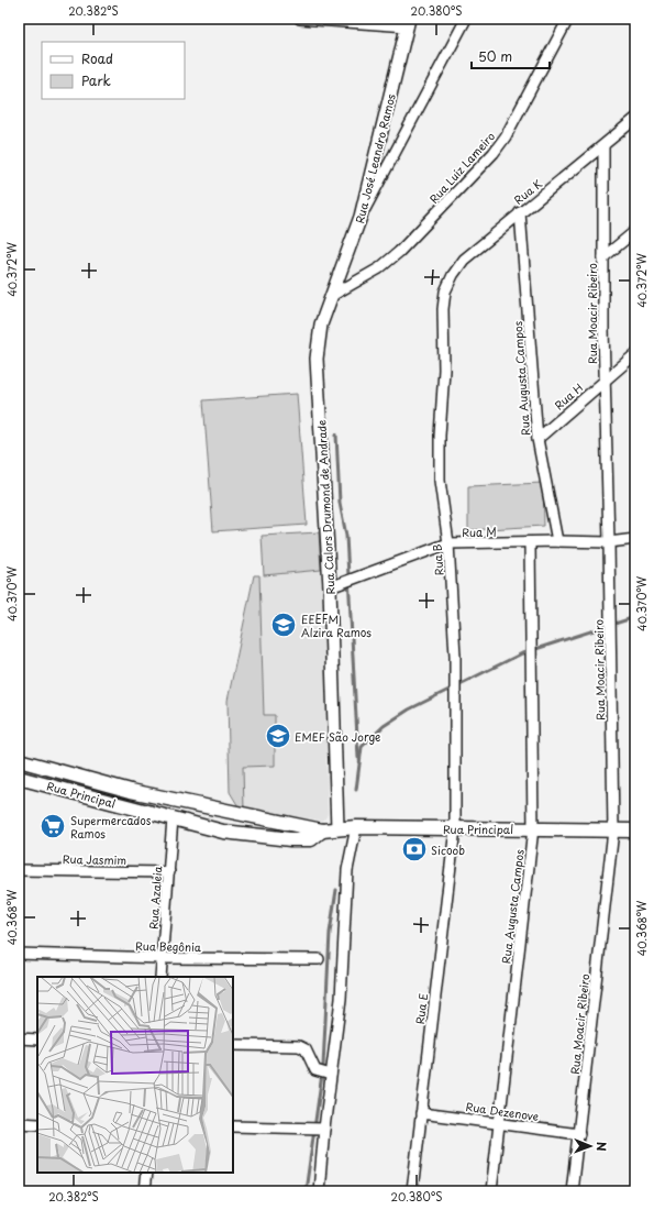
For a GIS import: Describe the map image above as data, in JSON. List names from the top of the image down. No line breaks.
{"streets":{"main road":["Rua Principal"],"street":["Rua José Leandro Ramos","Rua Luiz Lameiro","Rua K","Rua Moacir Ribeiro","Rua Augusta Campos","Rua H","Rua Calors Drumond de Andrade","Rua M","Rua B","Rua Jasmim","Rua Azaleia","Rua Begônia","Rua E","Rua Dezenove"]},"crossings":[["Rua José Leandro Ramos","Rua Luiz Lameiro"],["Rua José Leandro Ramos","Rua Calors Drumond de Andrade"],["Rua Luiz Lameiro","Rua Calors Drumond de Andrade"],["Rua K","Rua Moacir Ribeiro"],["Rua K","Rua Augusta Campos"],["Rua K","Rua B"],["Rua Moacir Ribeiro","Rua H"],["Rua Moacir Ribeiro","Rua M"],["Rua Moacir Ribeiro","Rua Principal"],["Rua Moacir Ribeiro","Rua Dezenove"],["Rua Augusta Campos","Rua H"],["Rua Augusta Campos","Rua M"],["Rua Augusta Campos","Rua Principal"],["Rua Augusta Campos","Rua Dezenove"],["Rua Calors Drumond de Andrade","Rua M"],["Rua Calors Drumond de Andrade","Rua Principal"],["Rua M","Rua B"],["Rua B","Rua Principal"],["Rua B","Rua E"],["Rua Principal","Rua Azaleia"],["Rua Principal","Rua E"],["Rua Jasmim","Rua Azaleia"],["Rua Azaleia","Rua Begônia"],["Rua E","Rua Dezenove"]],"places":{"school or university":["EEEFM Alzira Ramos","EMEF São Jorge"],"supermarket":["Supermercados Ramos"],"bank":["Sicoob"]},"legend":["Road","Park"],"scale_bar":"50 m","north":"right","coordinates":["20.382°S","20.380°S","40.372°W","40.370°W","40.368°W"]}
